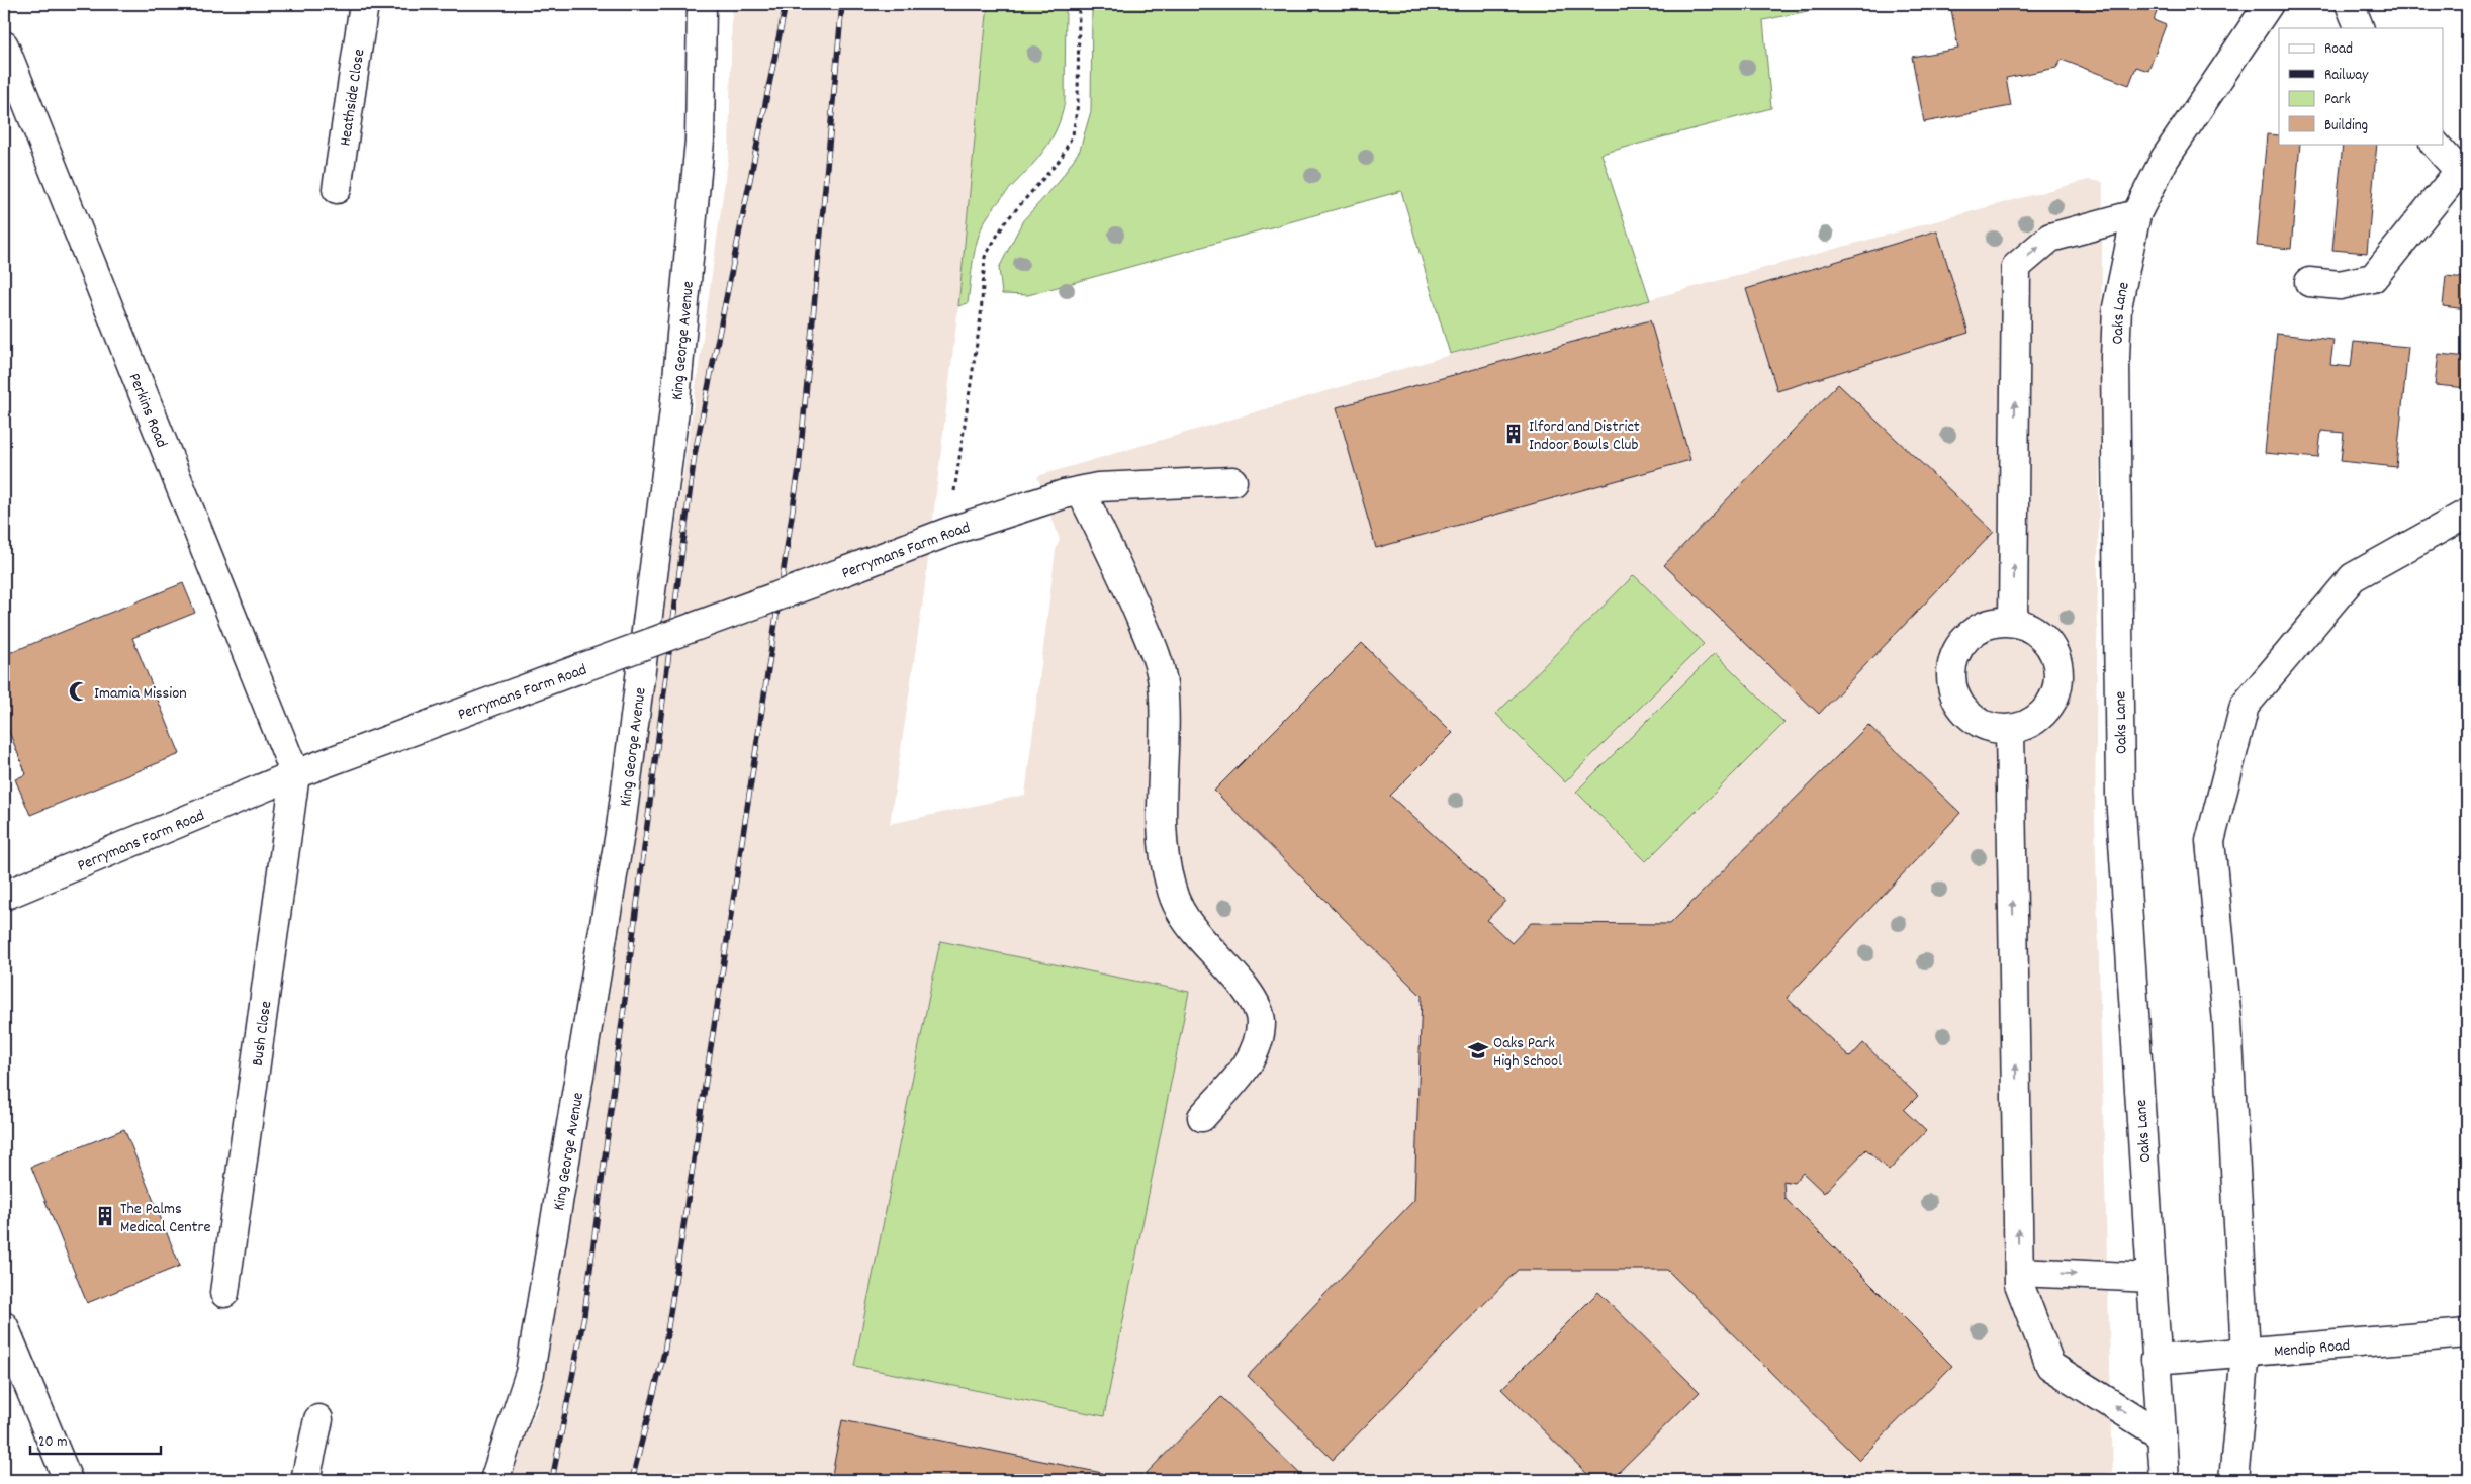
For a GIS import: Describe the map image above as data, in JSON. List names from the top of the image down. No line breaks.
{"streets":{"street":["Heathside Close","Oaks Lane","King George Avenue","Perkins Road","Perrymans Farm Road","Bush Close","Mendip Road"]},"crossings":[["Oaks Lane","Mendip Road"],["Perkins Road","Perrymans Farm Road"],["Perkins Road","Bush Close"],["Perrymans Farm Road","Bush Close"]],"places":{"building":["Ilford and District Indoor Bowls Club","The Palms Medical Centre"],"mosque":["Imamia Mission"],"school or university":["Oaks Park High School"]},"legend":["Road","Railway","Park","Building"],"scale_bar":"20 m"}
